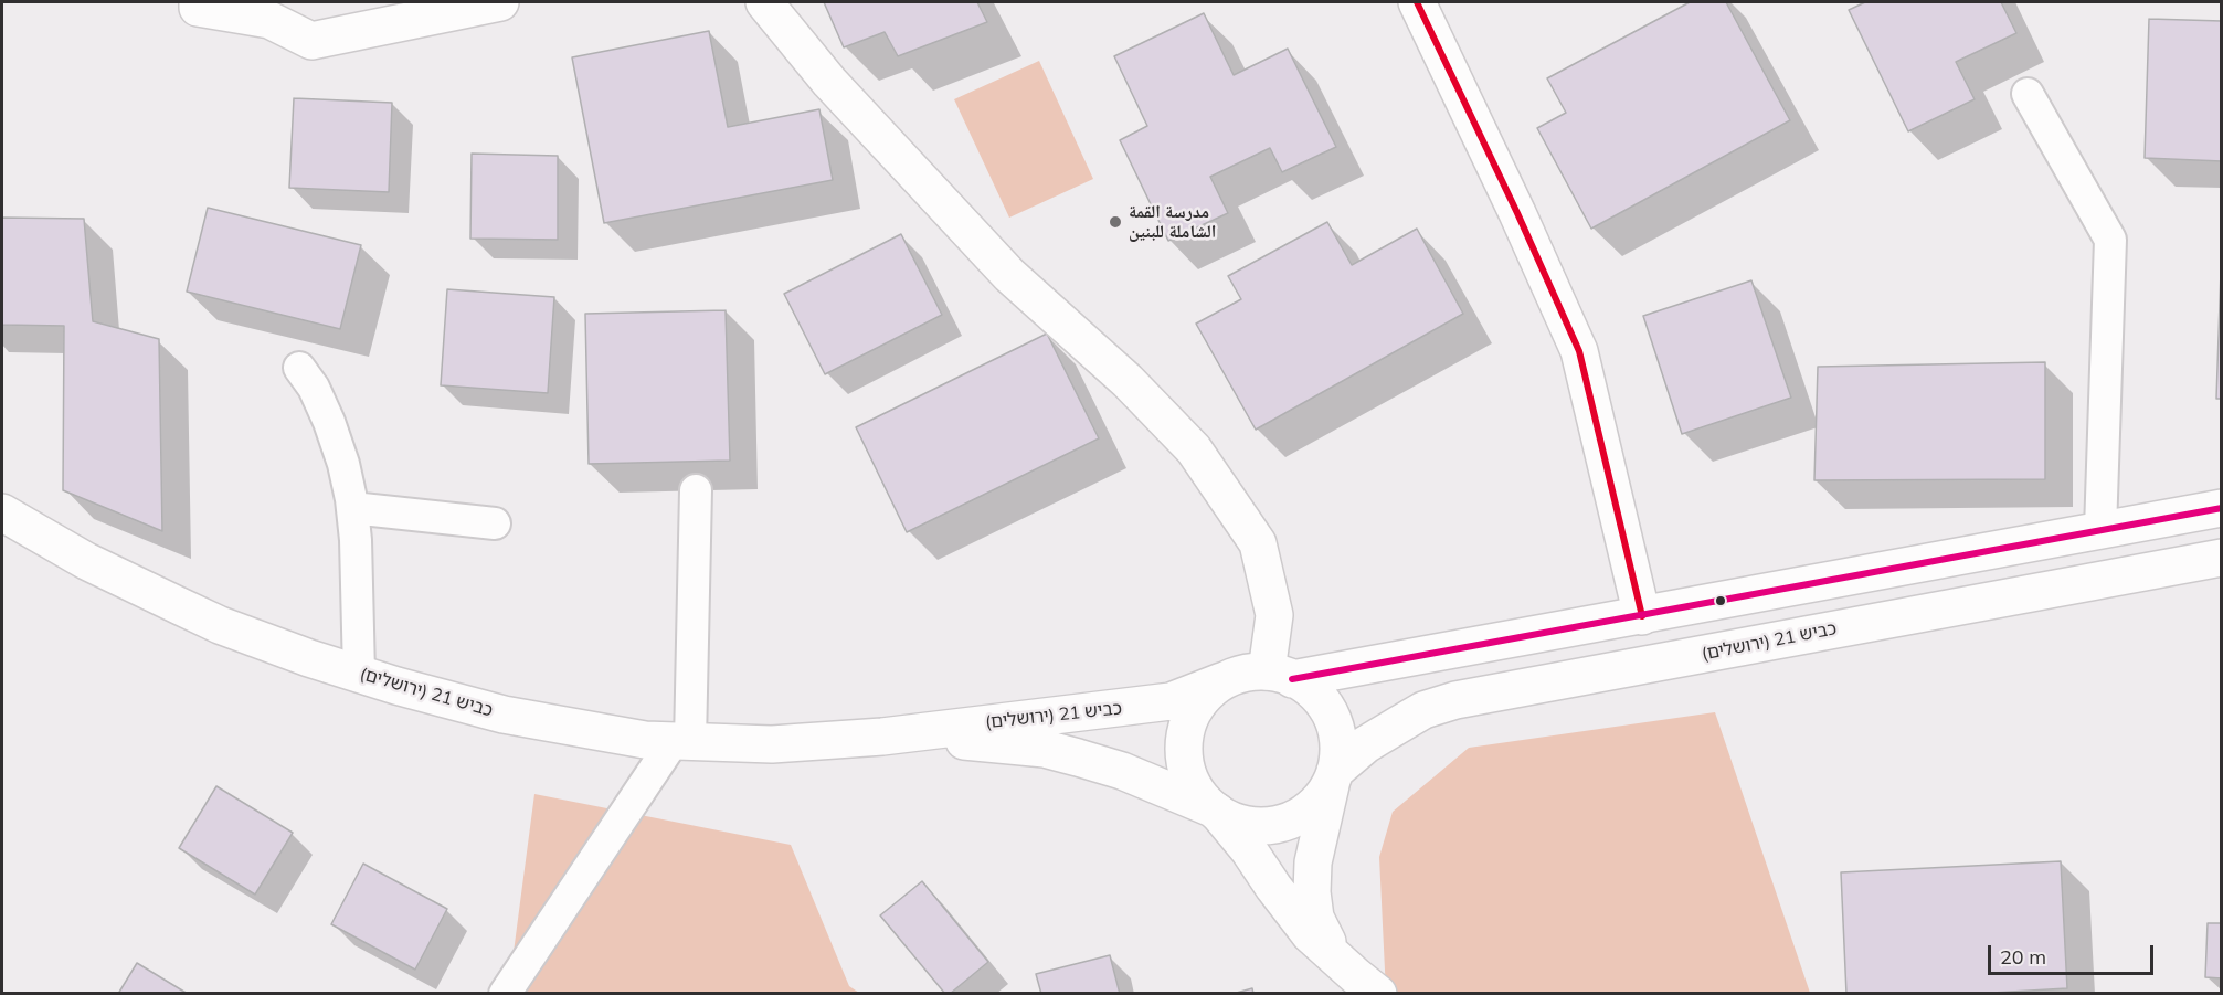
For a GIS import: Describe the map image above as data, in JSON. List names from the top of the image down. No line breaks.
{"streets":{"main road":["כביש 21 (ירושלים)"]},"places":["مدرسة القمة الشاملة للبنين"],"scale_bar":"20 m"}
